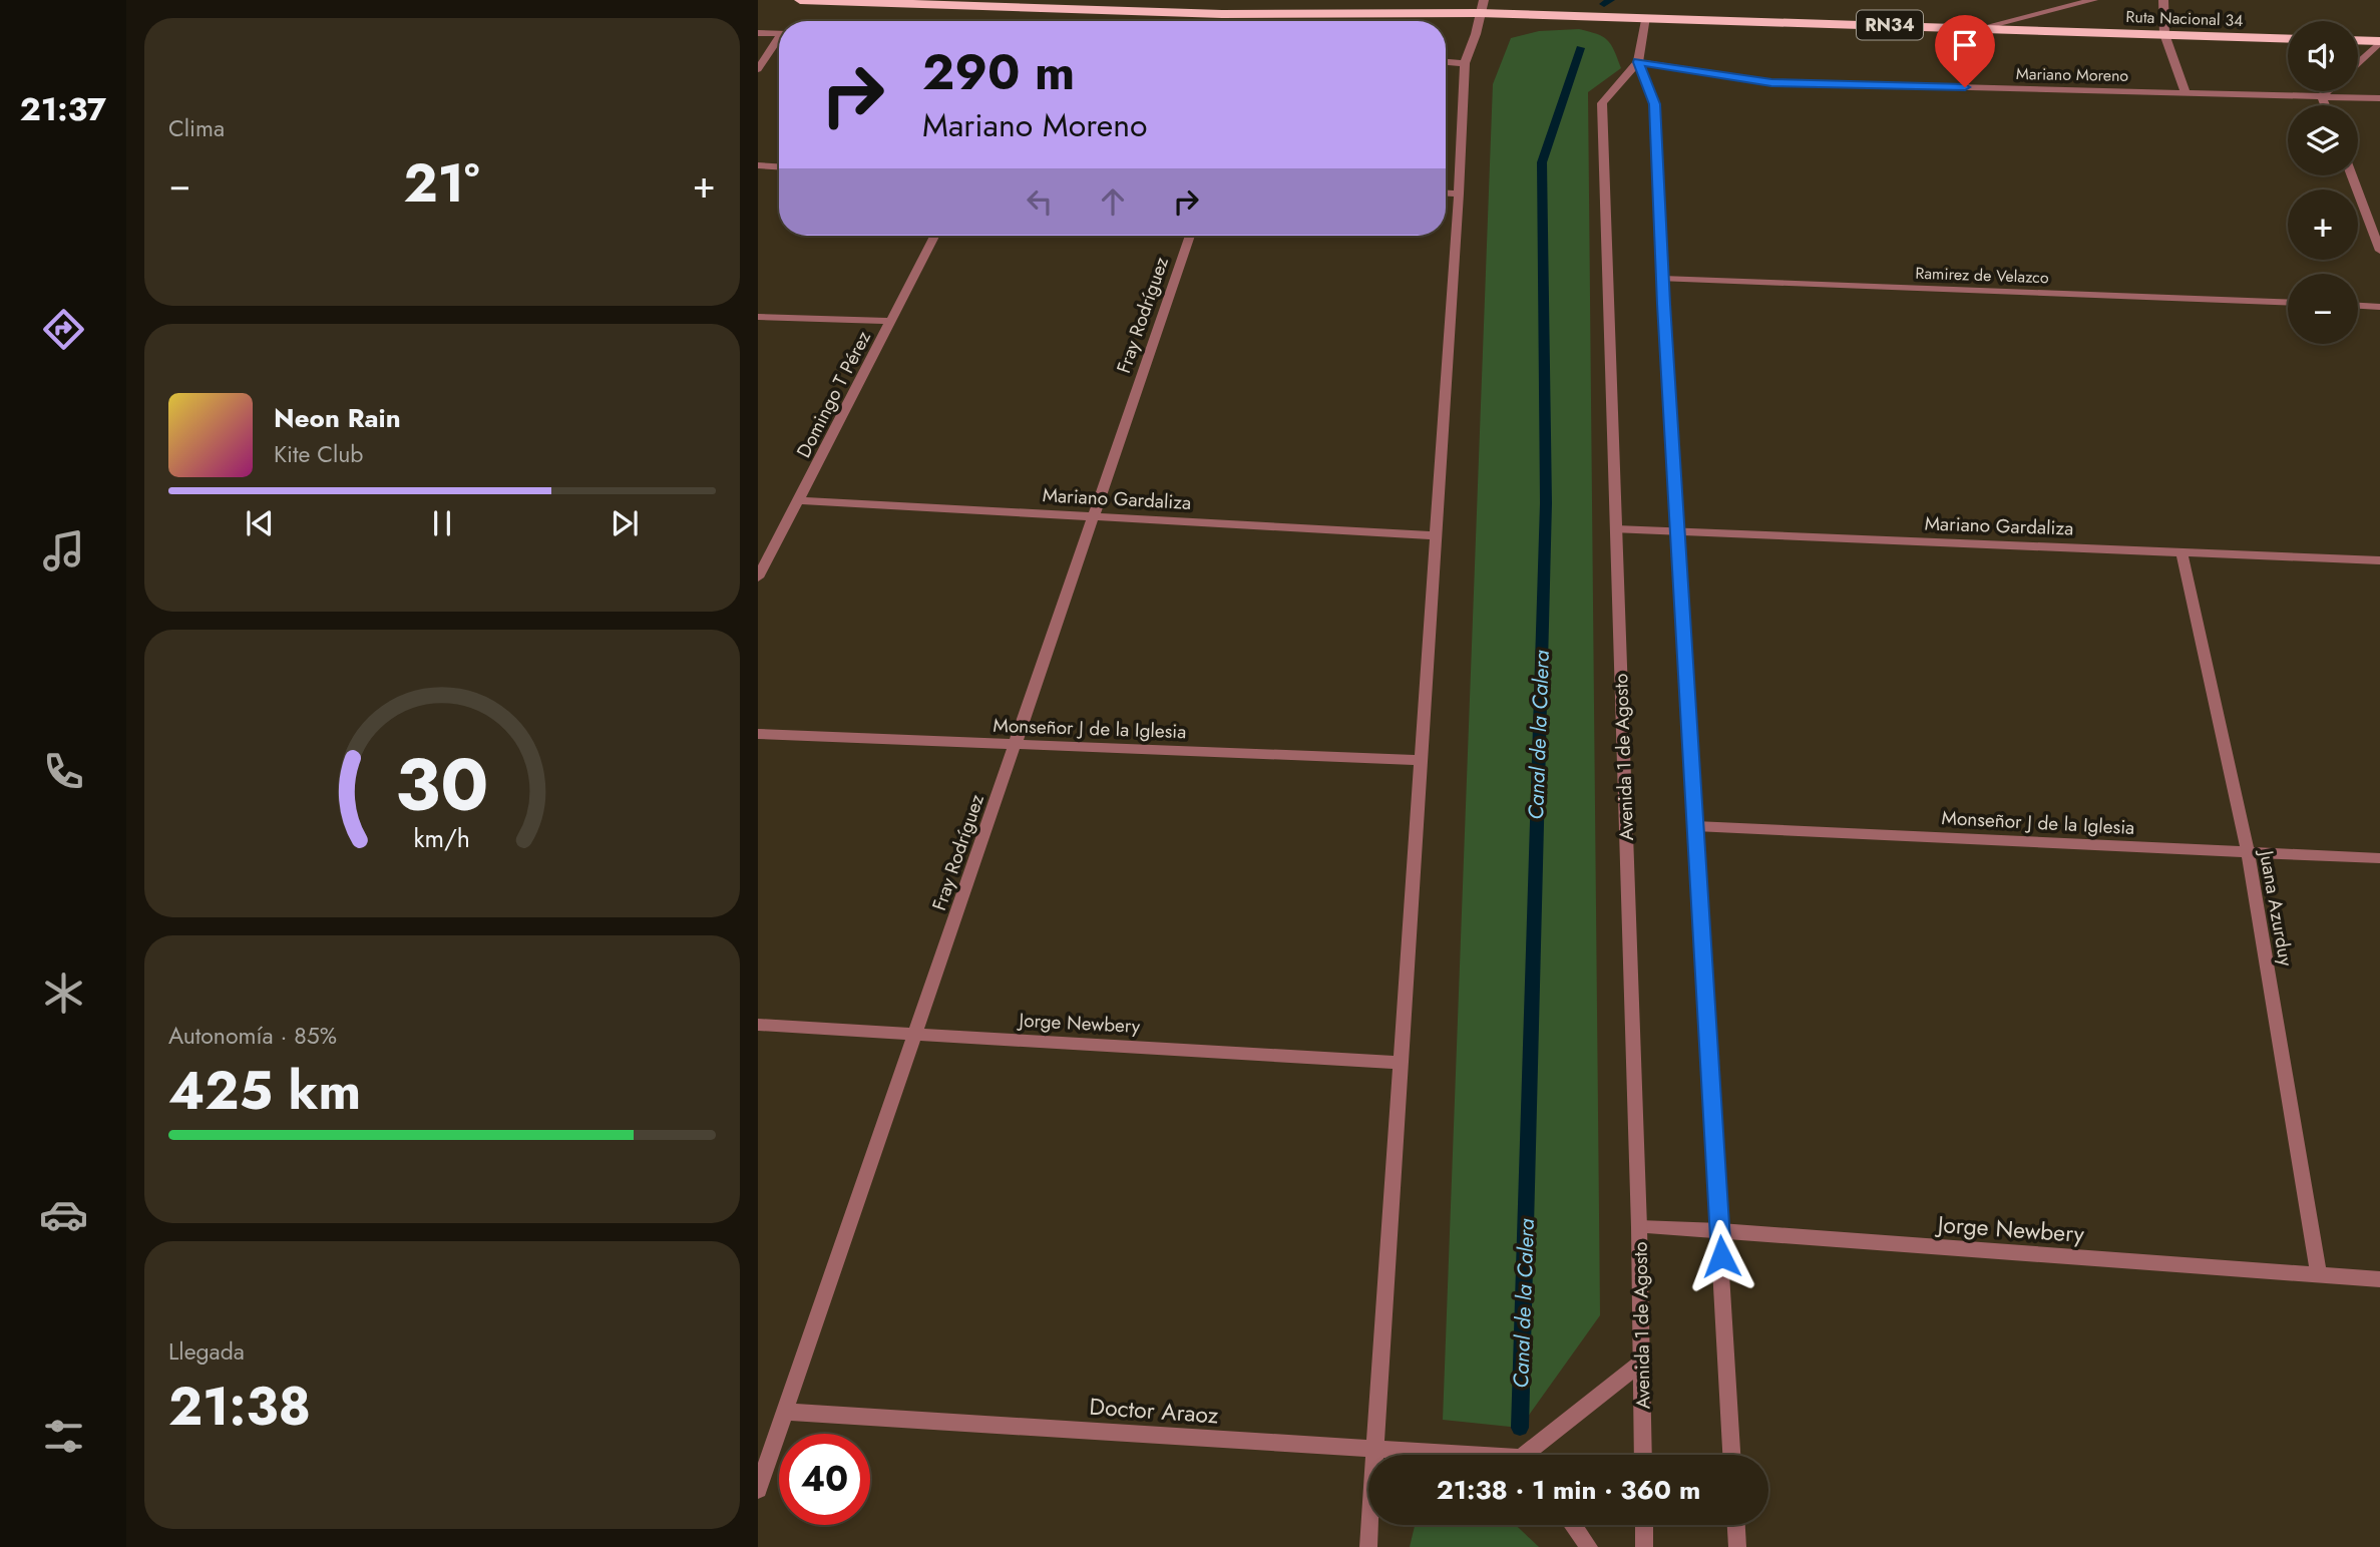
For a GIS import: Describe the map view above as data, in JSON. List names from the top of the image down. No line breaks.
{"streets":{"highway":["Ruta Nacional 34","RN34"],"street":["Mariano Moreno","Ramirez de Velazco","Fray Rodríguez","Domingo T Pérez","Mariano Gardaliza","Monseñor J de la Iglesia","Avenida 1 de Agosto","Juana Azurduy","Jorge Newbery","Doctor Araoz"]},"crossings":[["Mariano Moreno","Avenida 1 de Agosto"],["Fray Rodríguez","Mariano Gardaliza"],["Fray Rodríguez","Monseñor J de la Iglesia"],["Fray Rodríguez","Jorge Newbery"],["Fray Rodríguez","Doctor Araoz"],["Domingo T Pérez","Mariano Gardaliza"],["Mariano Gardaliza","Avenida 1 de Agosto"],["Mariano Gardaliza","Juana Azurduy"],["Monseñor J de la Iglesia","Juana Azurduy"],["Avenida 1 de Agosto","Jorge Newbery"],["Juana Azurduy","Jorge Newbery"]],"water":["Canal de la Calera"],"page":{"tabs":"21:37","tile":["Clima",["Autonomía · 85%","425 km"],["Llegada","21:38"]],"map_buttons":["+","−"],"turn":["290 m","Mariano Moreno"],"heat":["−","21°","+"],"song":["Neon Rain","Kite Club"],"limit":"40","trip":"21:38 · 1 min · 360 m","gauge":["30","km/h"]}}
